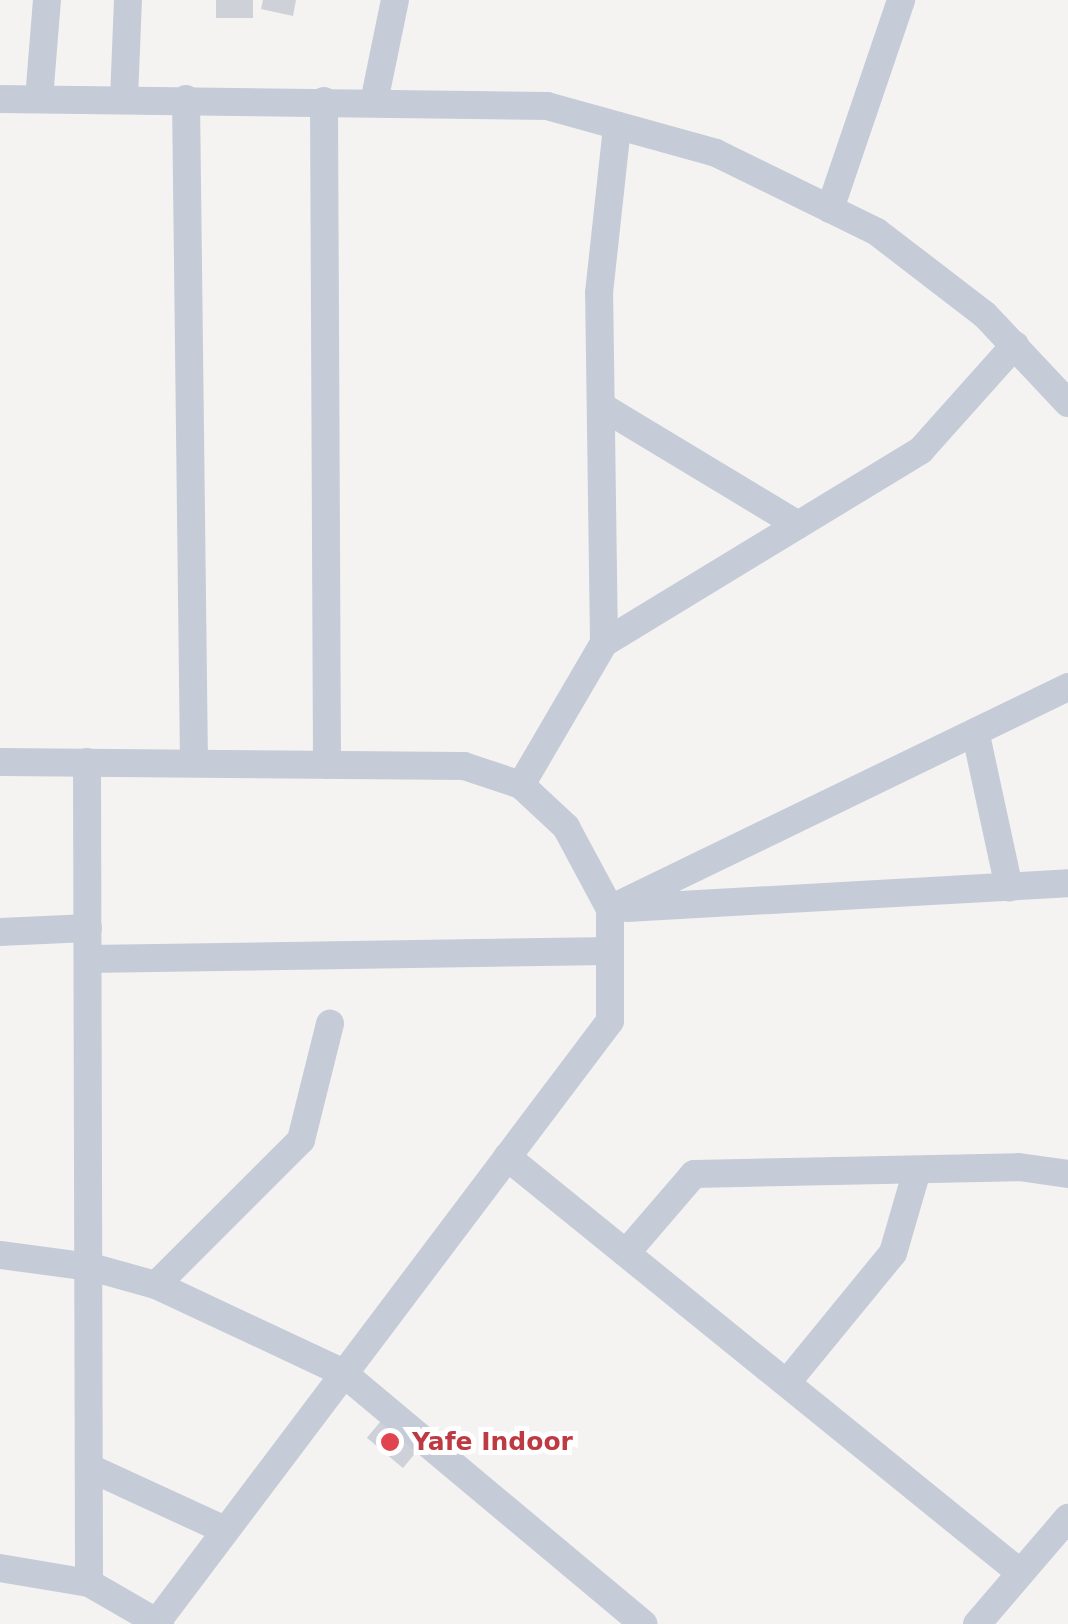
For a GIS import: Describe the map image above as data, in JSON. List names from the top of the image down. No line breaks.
{"places":["Yafe Indoor"]}
